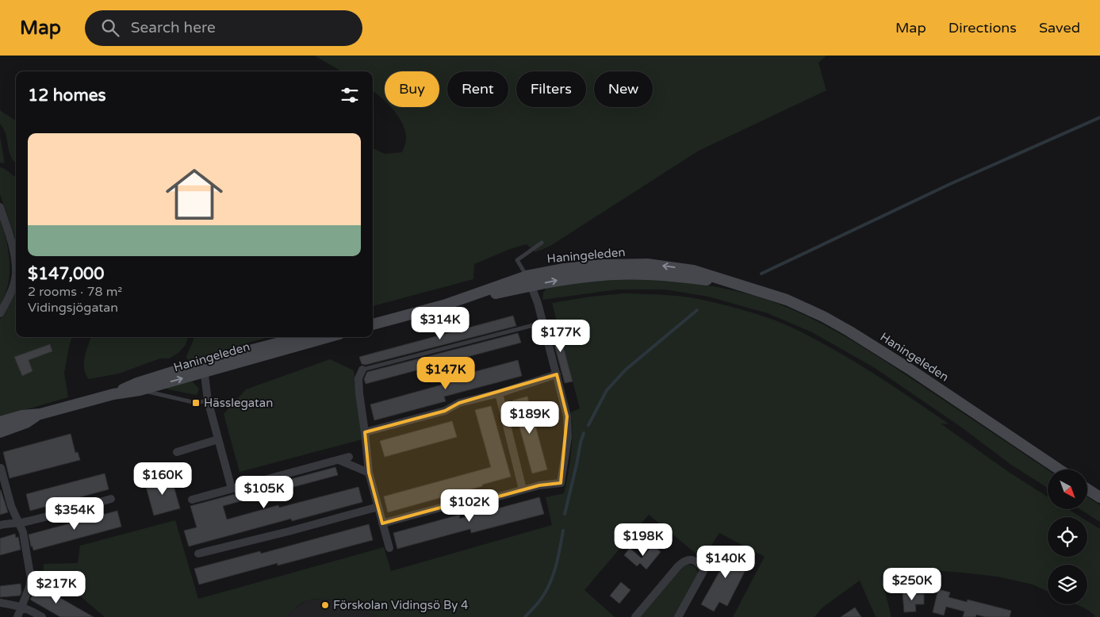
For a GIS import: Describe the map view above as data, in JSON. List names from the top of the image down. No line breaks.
{"streets":{"main road":["Haningeleden"]},"places":{"transit":["Hässlegatan"],"other":["Förskolan Vidingsö By 4"]},"north":"bottom right","page":{"header":"Map","search":"Search here","nav":["Map","Directions","Saved"],"chip":["Buy","Rent","Filters","New"],"heading":"12 homes","list":[{"name":"$147,000","note":"2 rooms · 78 m² · Vidingsjögatan"}],"price":["$314K","$177K","$147K","$189K","$160K","$105K","$102K","$354K","$198K","$140K","$250K","$217K"]}}
